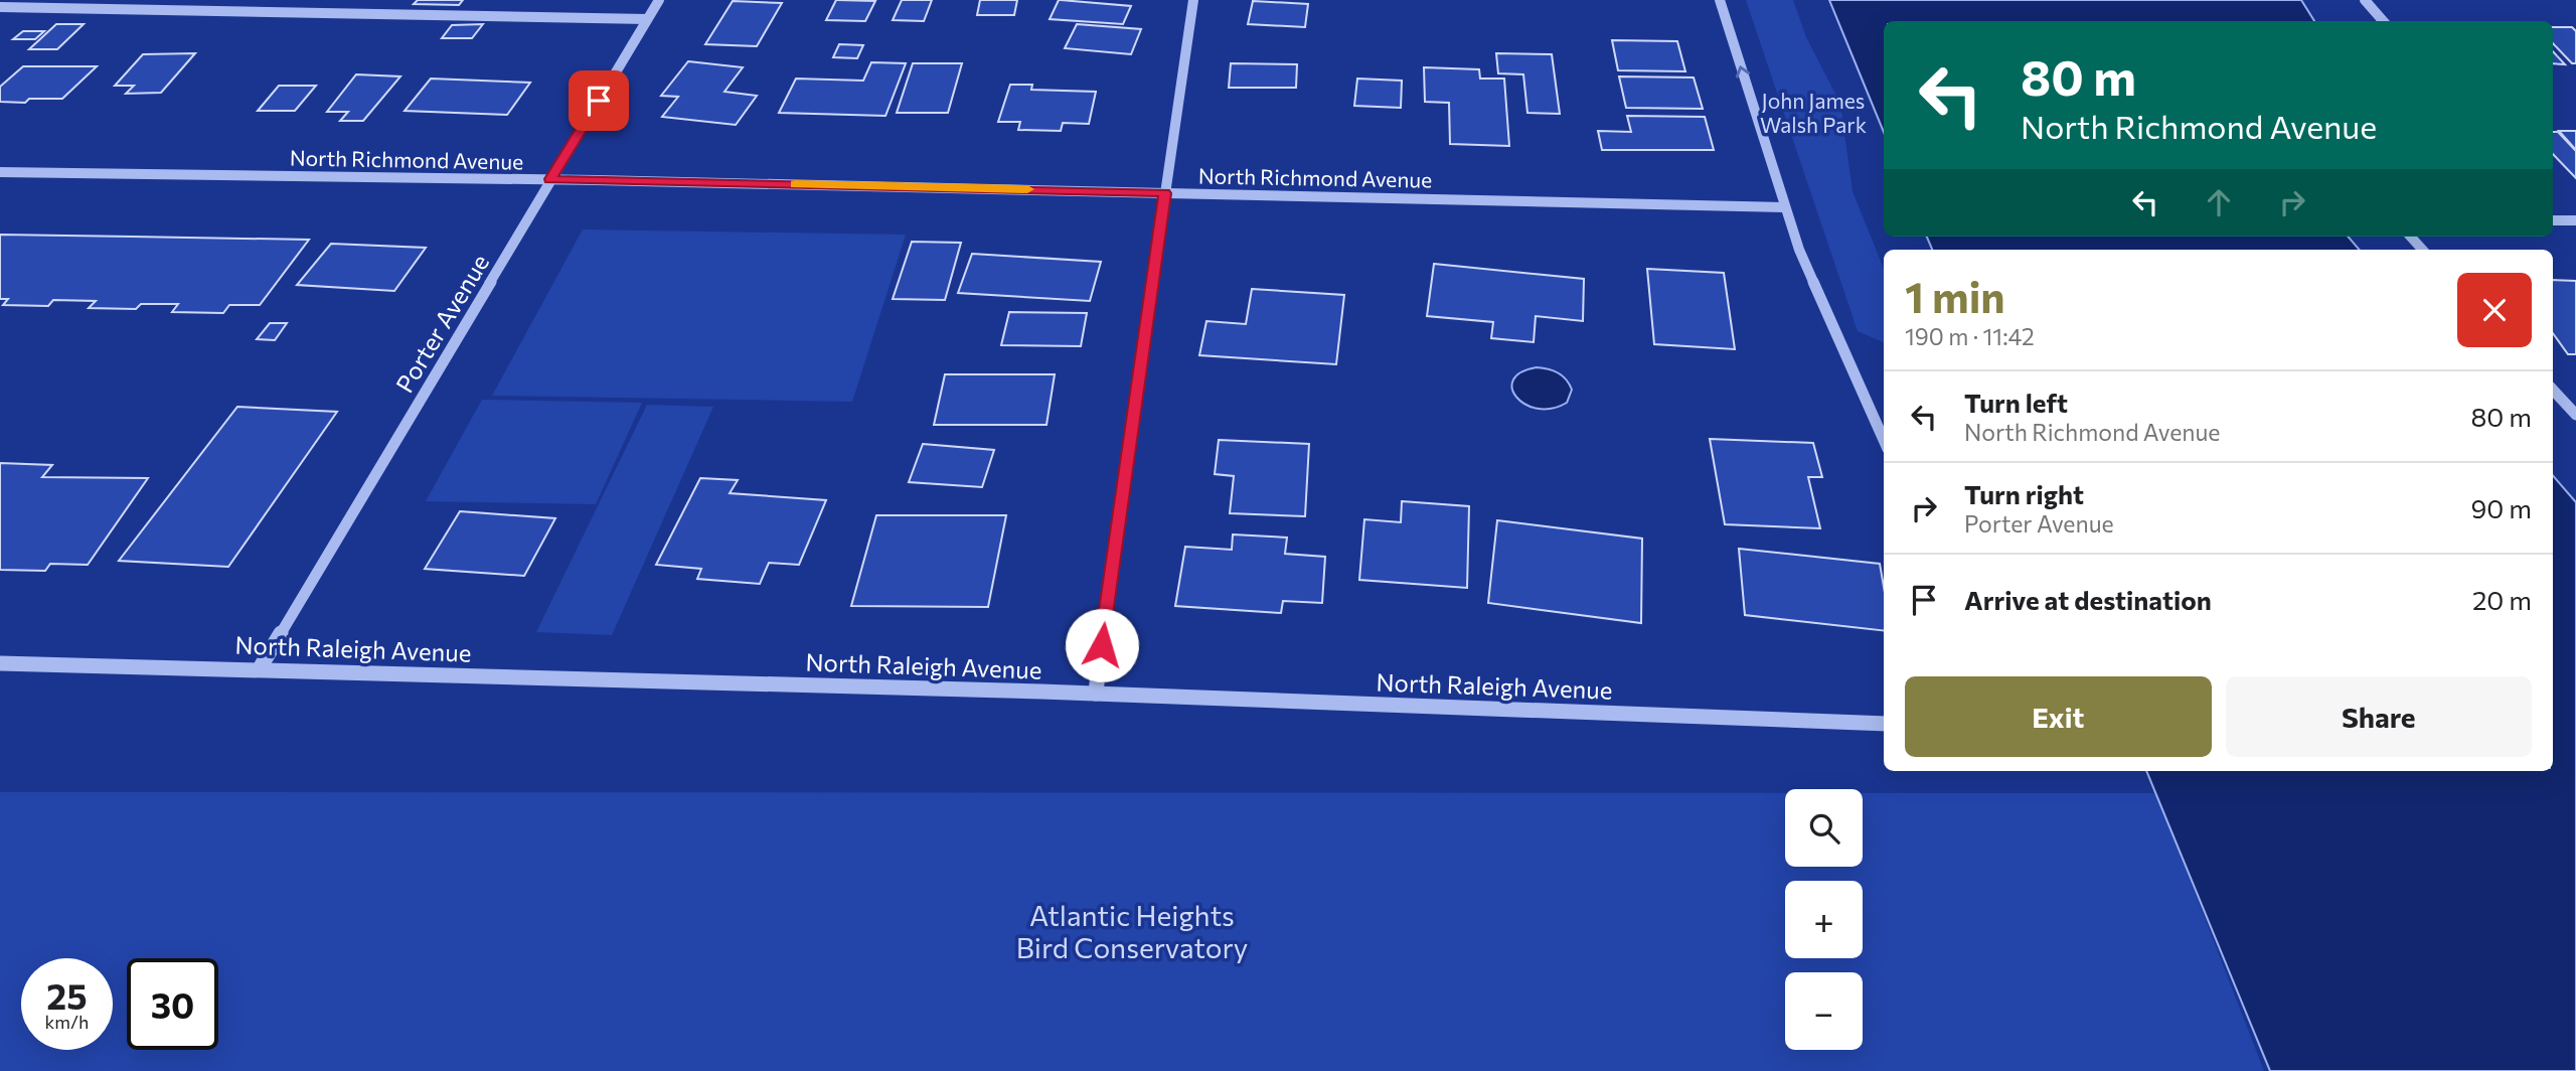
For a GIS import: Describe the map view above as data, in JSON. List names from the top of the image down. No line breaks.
{"streets":{"street":["North Richmond Avenue","Porter Avenue","North Raleigh Avenue"]},"crossings":[["North Richmond Avenue","Porter Avenue"],["Porter Avenue","North Raleigh Avenue"]],"parks":["John James Walsh Park","Atlantic Heights Bird Conservatory"],"page":{"turn":["80 m","North Richmond Avenue"],"heading":["1 min","190 m · 11:42"],"list":[{"name":"Turn left","note":"North Richmond Avenue","value":"80 m"},{"name":"Turn right","note":"Porter Avenue","value":"90 m"},{"name":"Arrive at destination","value":"20 m"}],"buttons":["Exit","Share"],"map_buttons":["+","−"],"speed":"25 km/h","limit":"30"}}
